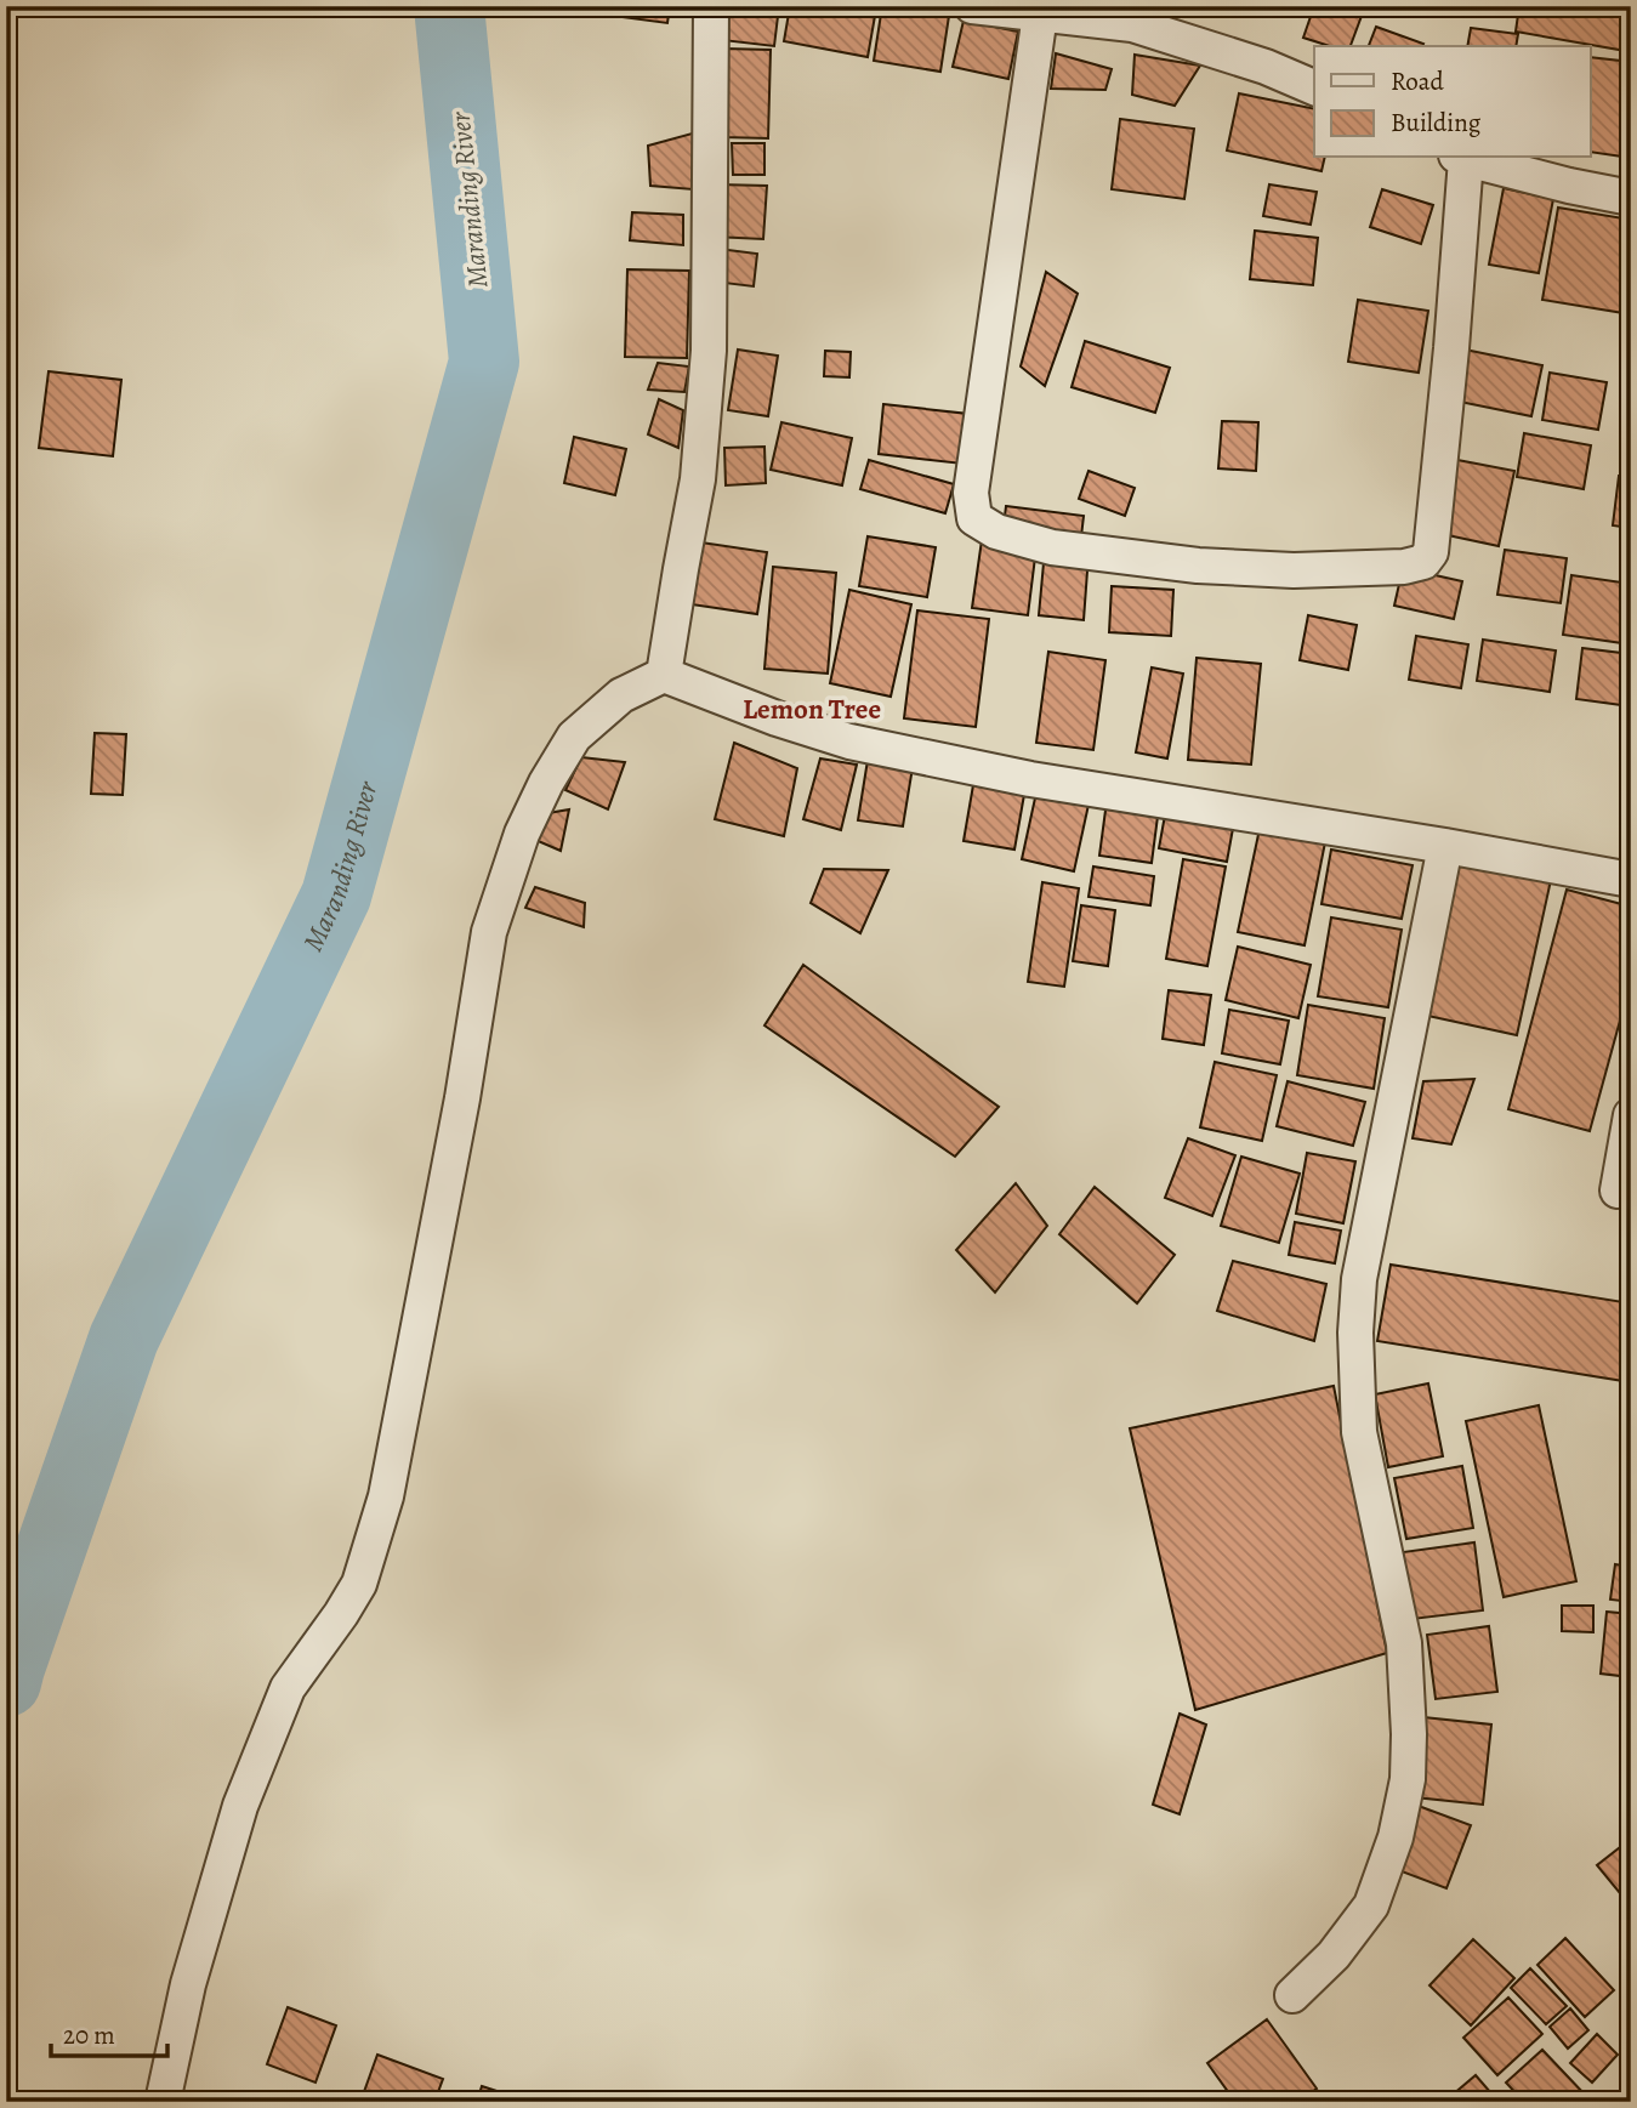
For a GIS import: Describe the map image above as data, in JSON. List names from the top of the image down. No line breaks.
{"districts":["Lemon Tree"],"water":["Maranding River"],"legend":["Road","Building"],"scale_bar":"20 m"}
